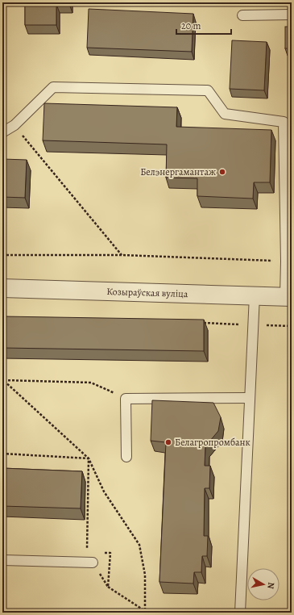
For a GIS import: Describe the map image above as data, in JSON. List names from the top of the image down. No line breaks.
{"streets":{"street":["Козыраўская вуліца"]},"places":["Белэнергамантаж","Белагропромбанк"],"scale_bar":"20 m","north":"right"}
